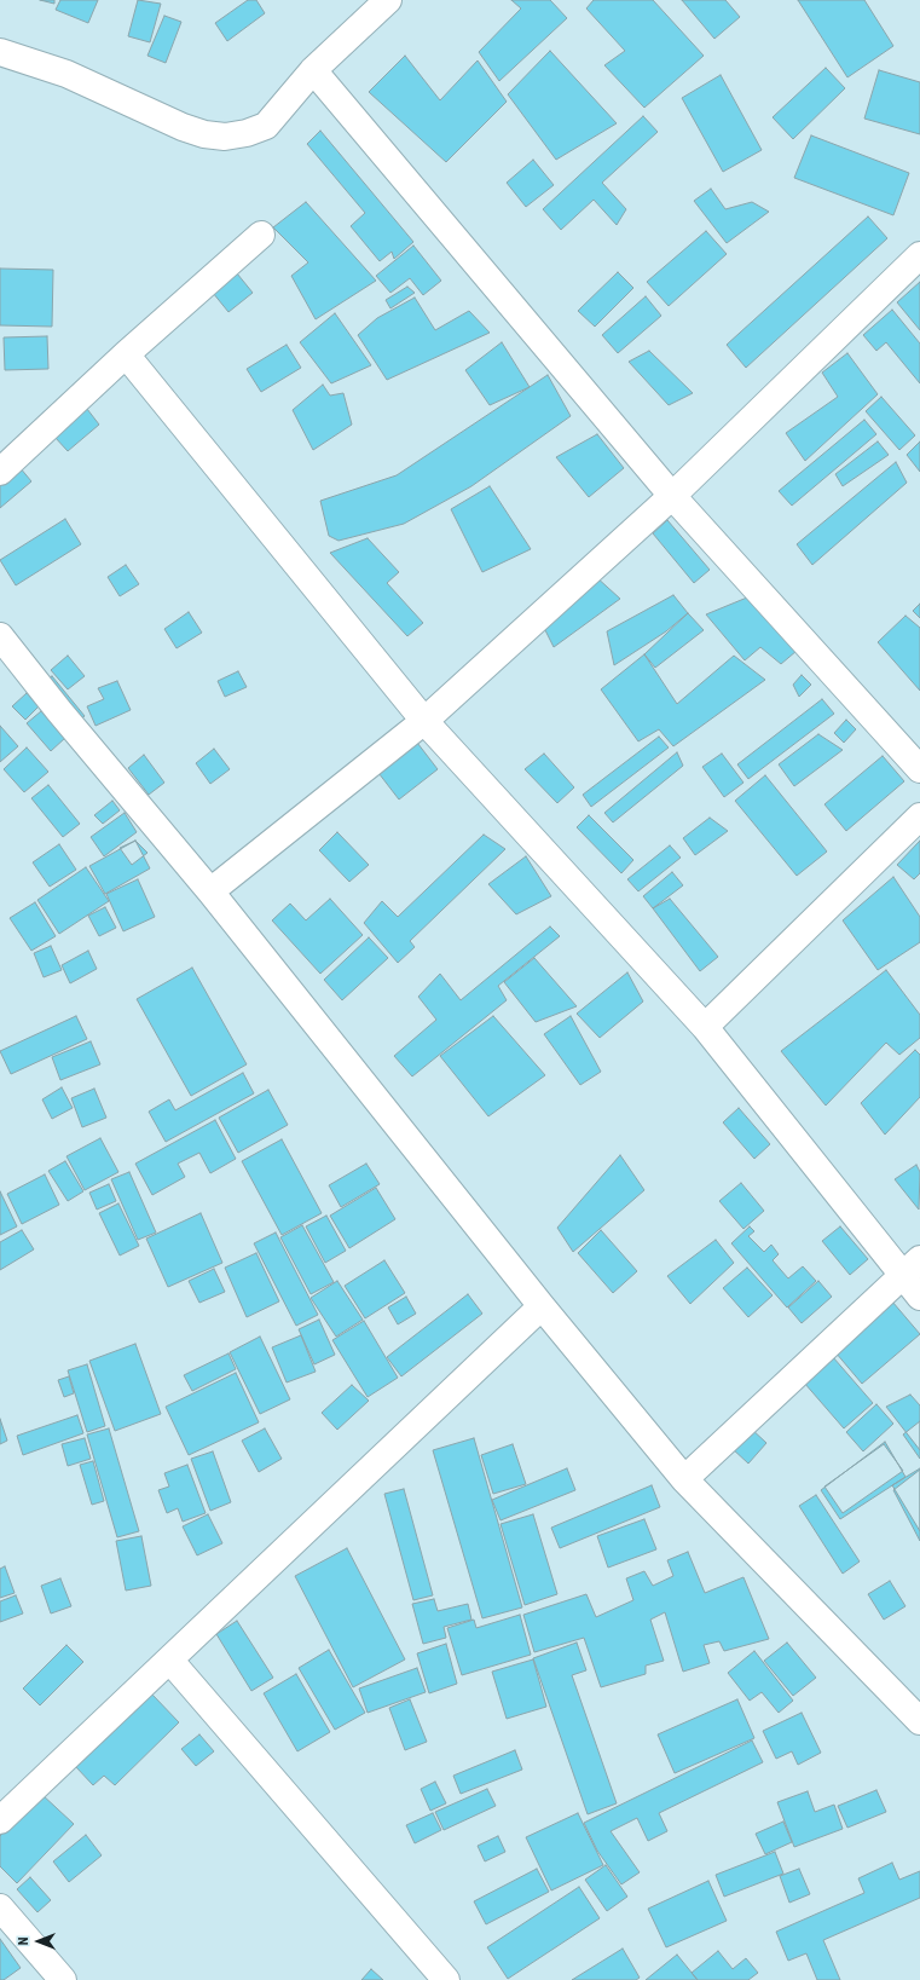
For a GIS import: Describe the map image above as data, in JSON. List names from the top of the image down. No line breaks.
{"north":"left"}
